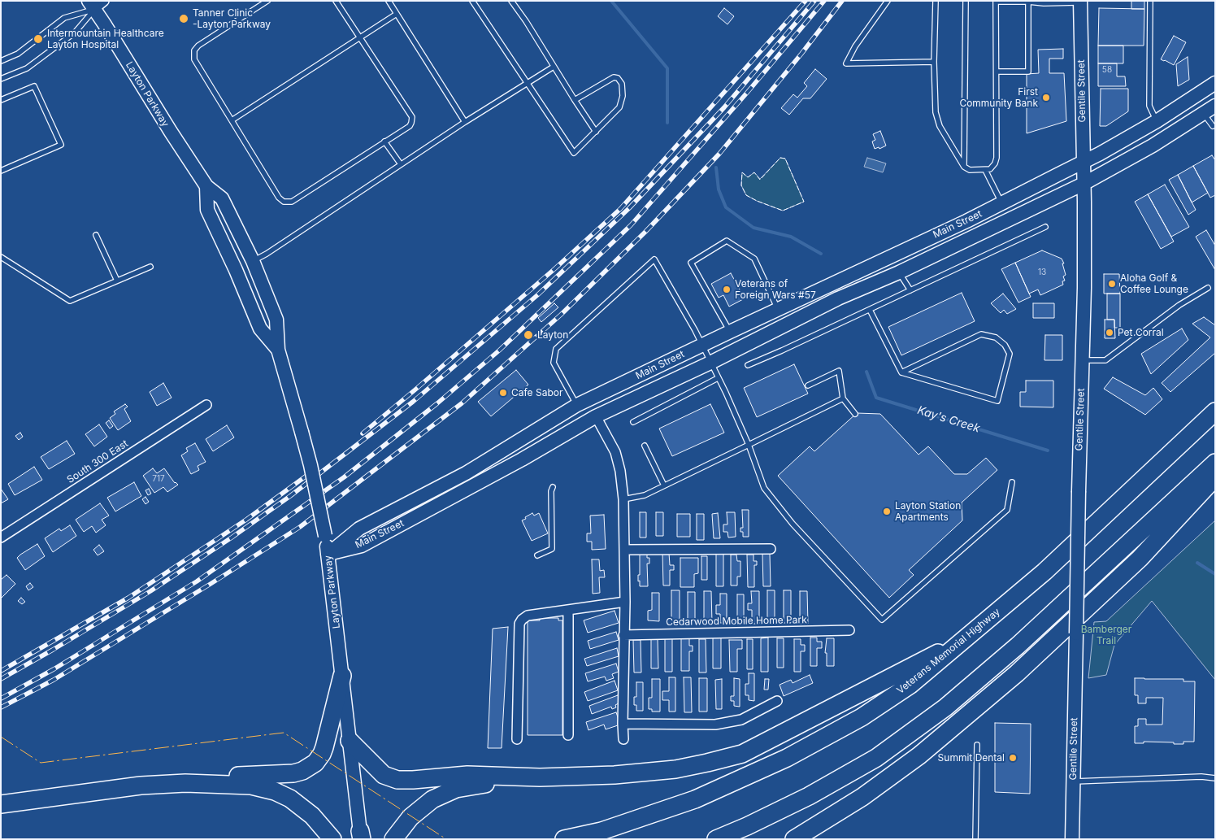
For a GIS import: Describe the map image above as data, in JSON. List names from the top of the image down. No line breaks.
{"streets":{"highway":["Veterans Memorial Highway"],"main road":["Gentile Street","Layton Parkway","Main Street"],"street":["South 300 East","Cedarwood Mobile Home Park"]},"crossings":[["Gentile Street","Main Street"],["Layton Parkway","Main Street"]],"water":["Kay's Creek"],"parks":["Bamberger Trail"],"places":["Tanner Clinic -Layton Parkway","Intermountain Healthcare Layton Hospital","First Community Bank","Aloha Golf & Coffee Lounge","Veterans of Foreign Wars #57","Pet Corral","Layton","Cafe Sabor","Layton Station Apartments","Summit Dental"],"house_numbers":["58","13","717"]}
